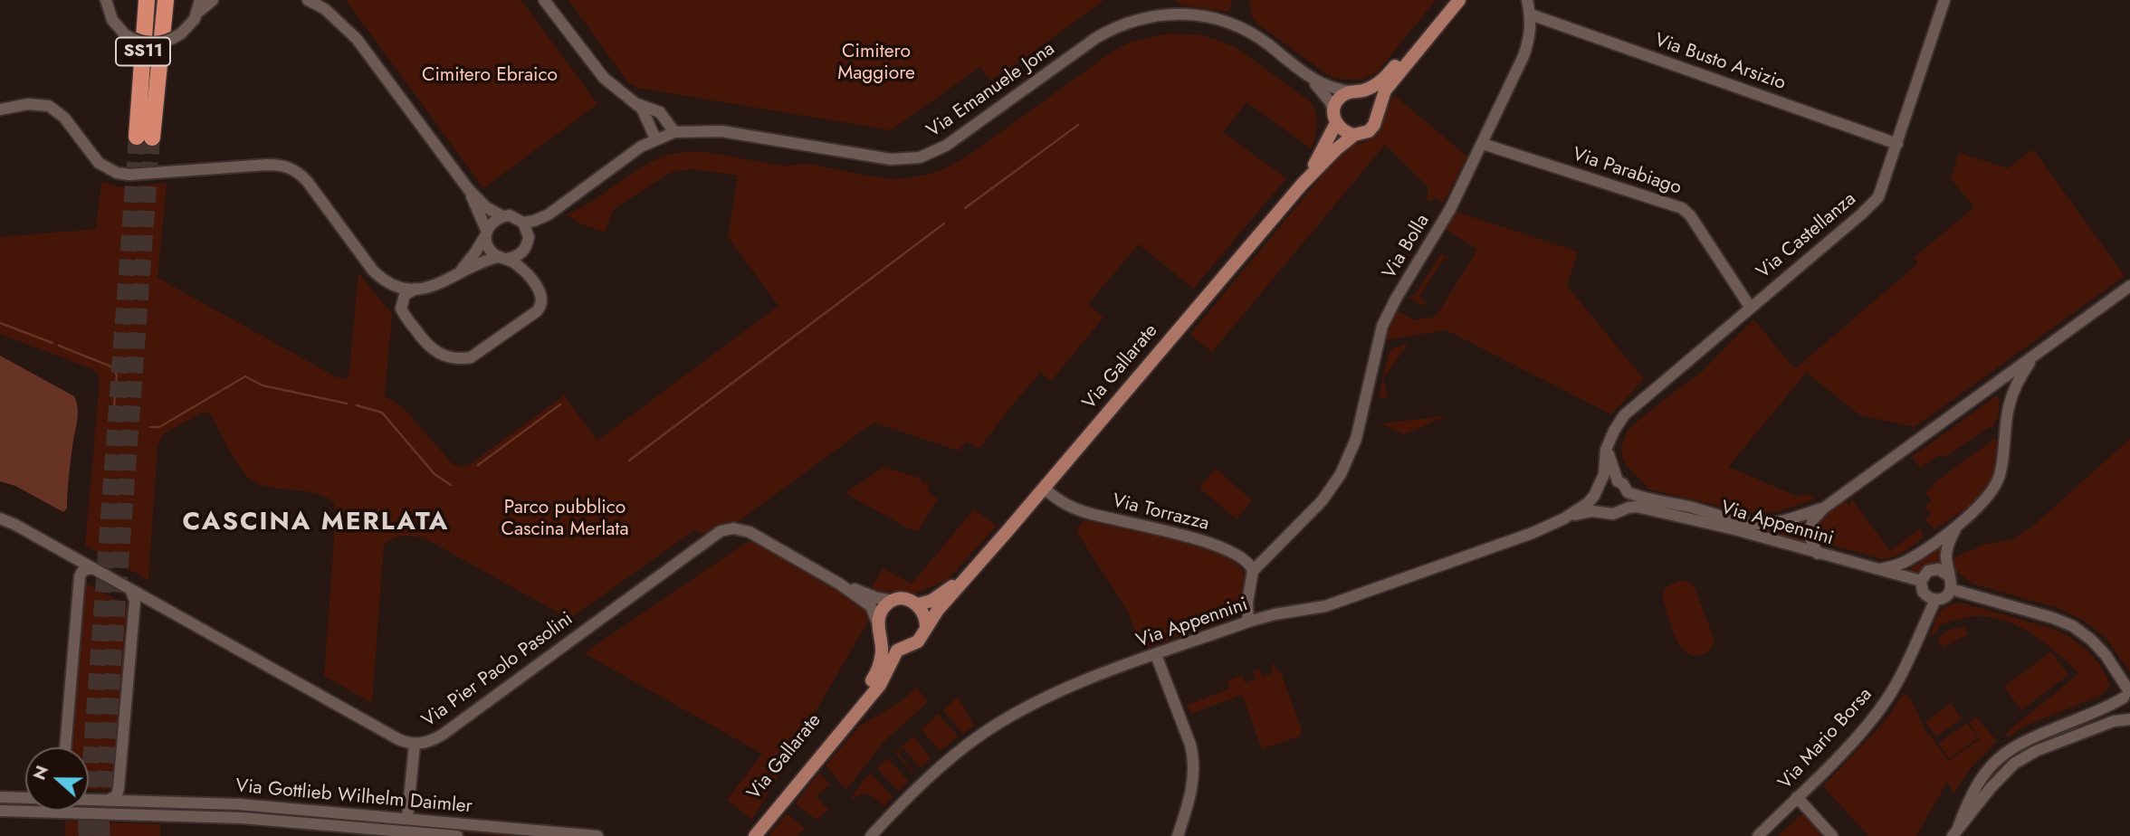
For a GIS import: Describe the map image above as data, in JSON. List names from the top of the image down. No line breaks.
{"streets":{"highway":["SS11"],"main road":["Via Gallarate"],"street":["Via Busto Arsizio","Via Emanuele Jona","Via Parabiago","Via Castellanza","Via Bolla","Via Torrazza","Via Appennini","Via Pier Paolo Pasolini","Via Mario Borsa","Via Gottlieb Wilhelm Daimler"]},"crossings":[["Via Busto Arsizio","Via Castellanza"],["Via Busto Arsizio","Via Bolla"],["Via Emanuele Jona","Via Gallarate"],["Via Parabiago","Via Castellanza"],["Via Parabiago","Via Bolla"],["Via Castellanza","Via Appennini"],["Via Bolla","Via Torrazza"],["Via Gallarate","Via Torrazza"],["Via Gallarate","Via Pier Paolo Pasolini"],["Via Appennini","Via Mario Borsa"]],"districts":["CASCINA MERLATA"],"parks":["Cimitero Maggiore","Cimitero Ebraico","Parco pubblico Cascina Merlata"],"north":"left"}
